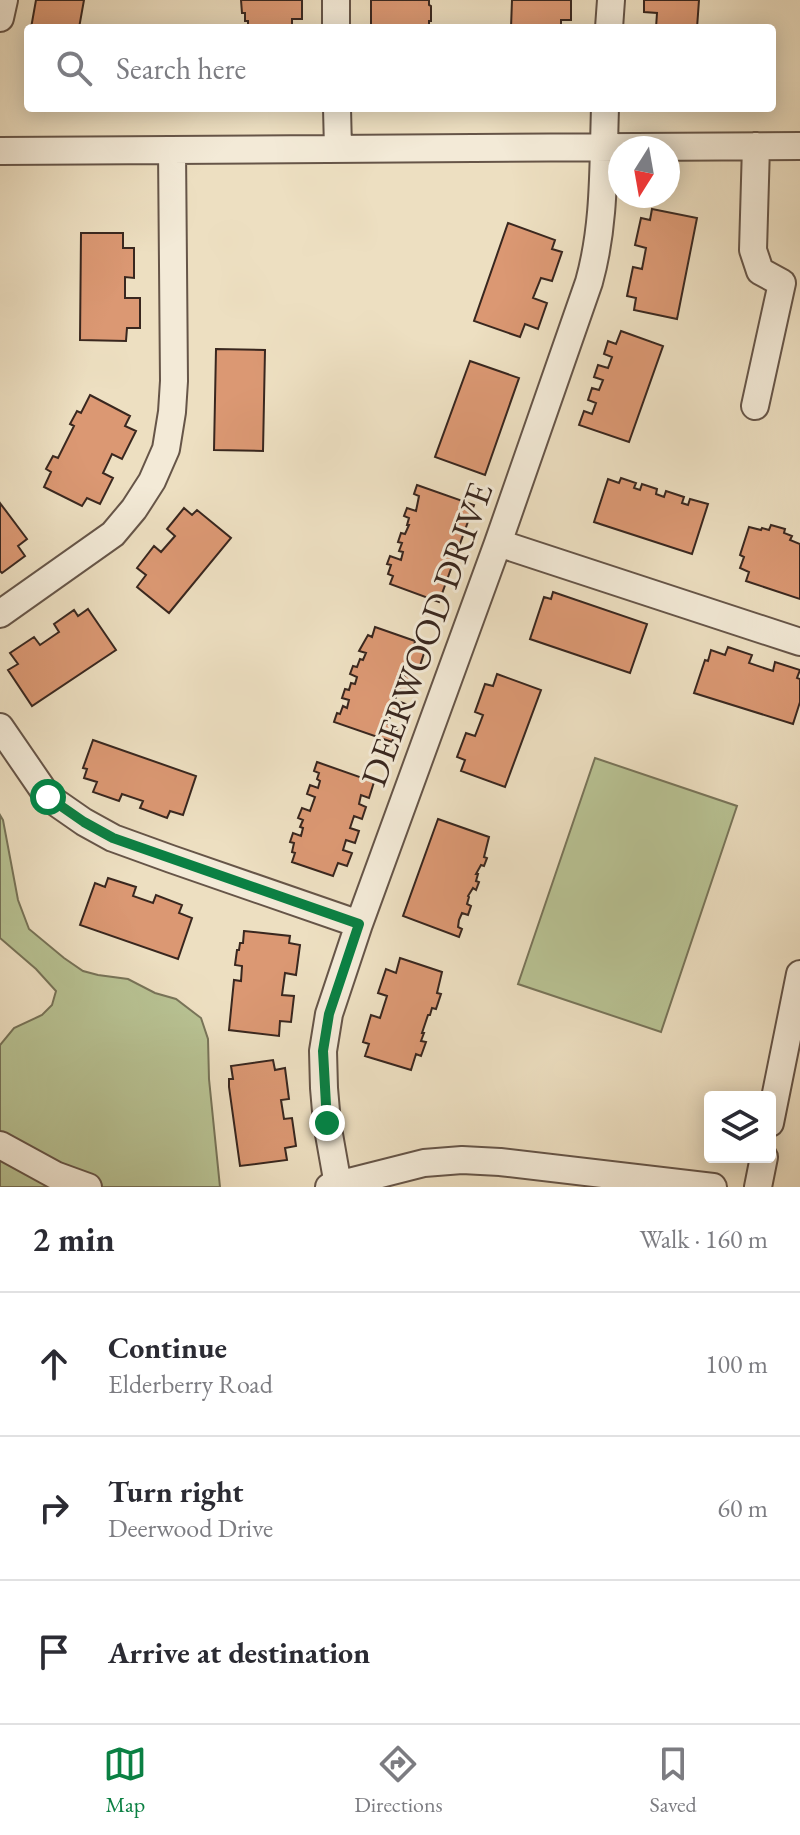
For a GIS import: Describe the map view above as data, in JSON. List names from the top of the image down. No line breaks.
{"streets":{"street":["DEERWOOD DRIVE"]},"north":"bottom","page":{"search":"Search here","heading":["2 min","Walk · 160 m"],"list":[["Continue","Elderberry Road","100 m"],["Turn right","Deerwood Drive","60 m"],"Arrive at destination"],"nav":["Map","Directions","Saved"]}}
